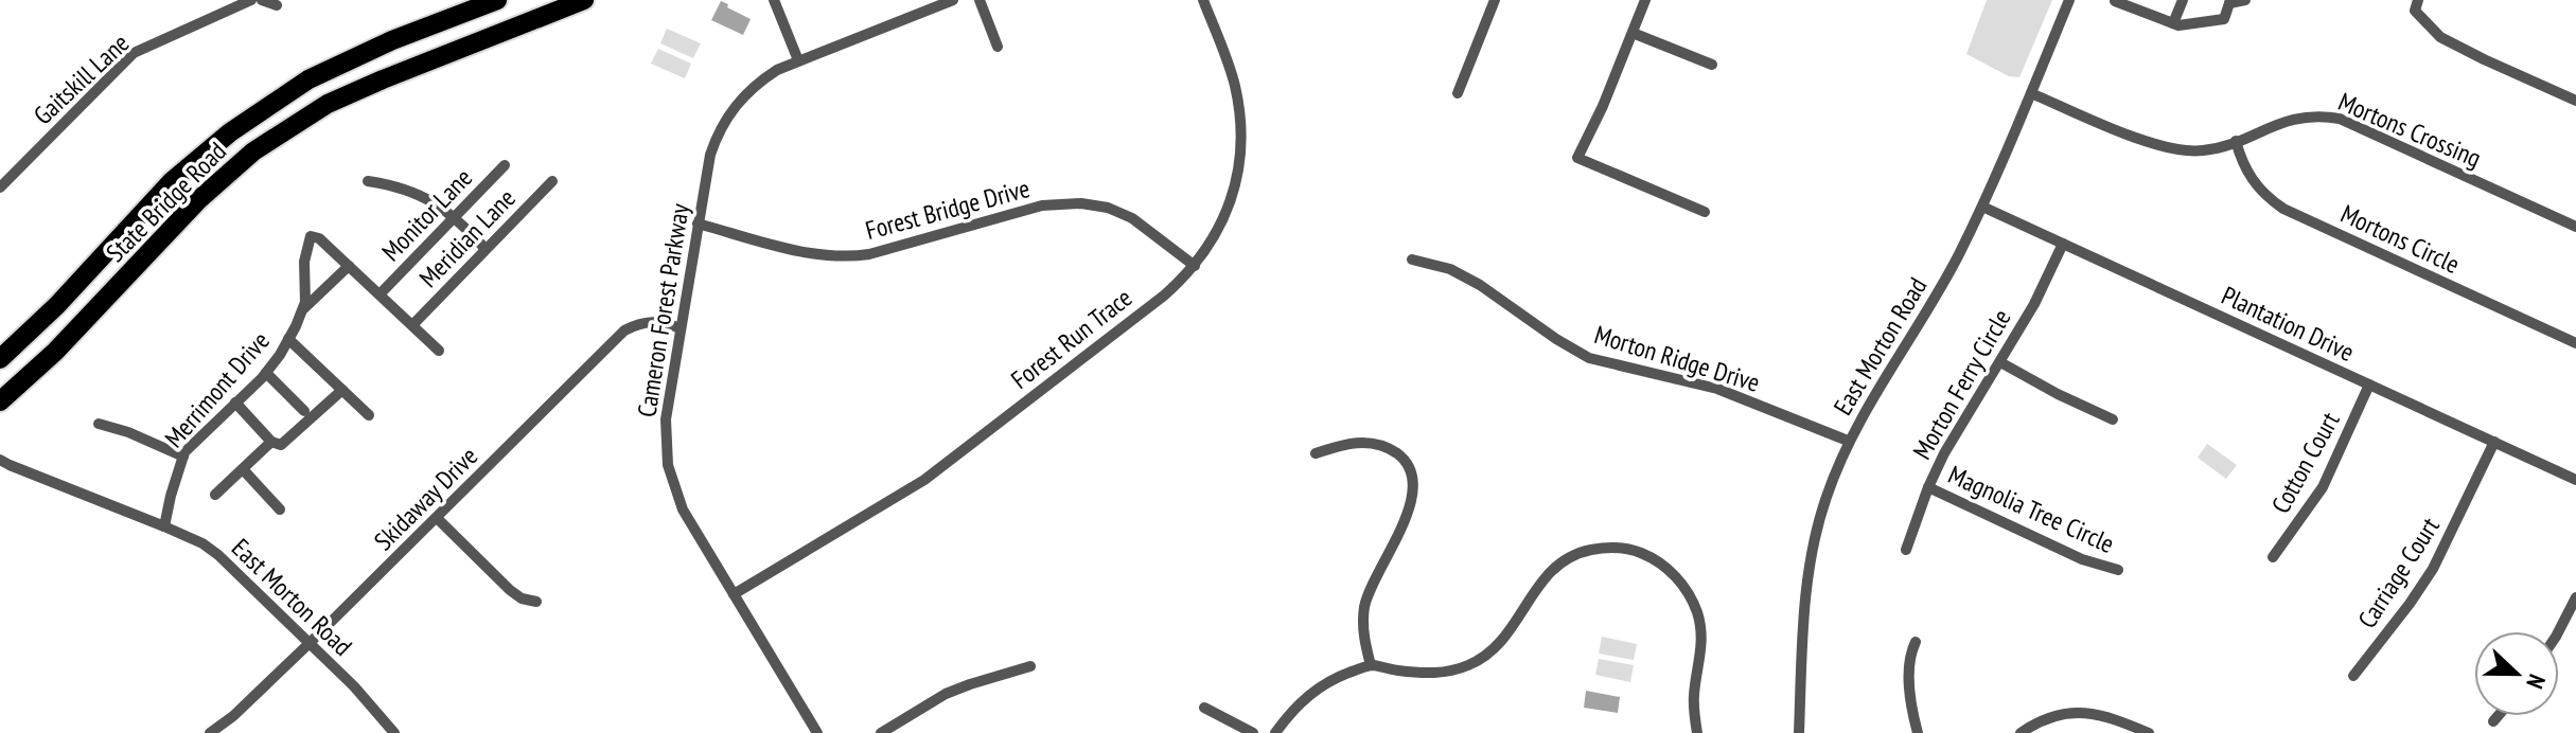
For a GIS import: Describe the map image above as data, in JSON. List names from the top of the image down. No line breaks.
{"streets":{"highway":["State Bridge Road"],"street":["Gaitskill Lane","Mortons Crossing","Forest Bridge Drive","Monitor Lane","Meridian Lane","Mortons Circle","Cameron Forest Parkway","Plantation Drive","Forest Run Trace","East Morton Road","Morton Ridge Drive","Morton Ferry Circle","Merrimont Drive","Cotton Court","Skidaway Drive","Magnolia Tree Circle","Carriage Court"]},"crossings":[["Mortons Crossing","Mortons Circle"],["Mortons Crossing","East Morton Road"],["Forest Bridge Drive","Cameron Forest Parkway"],["Forest Bridge Drive","Forest Run Trace"],["Cameron Forest Parkway","Forest Run Trace"],["Cameron Forest Parkway","Skidaway Drive"],["Plantation Drive","East Morton Road"],["Plantation Drive","Morton Ferry Circle"],["Plantation Drive","Cotton Court"],["Plantation Drive","Carriage Court"],["East Morton Road","Morton Ridge Drive"],["East Morton Road","Merrimont Drive"],["East Morton Road","Skidaway Drive"],["Morton Ferry Circle","Magnolia Tree Circle"]],"north":"right"}
